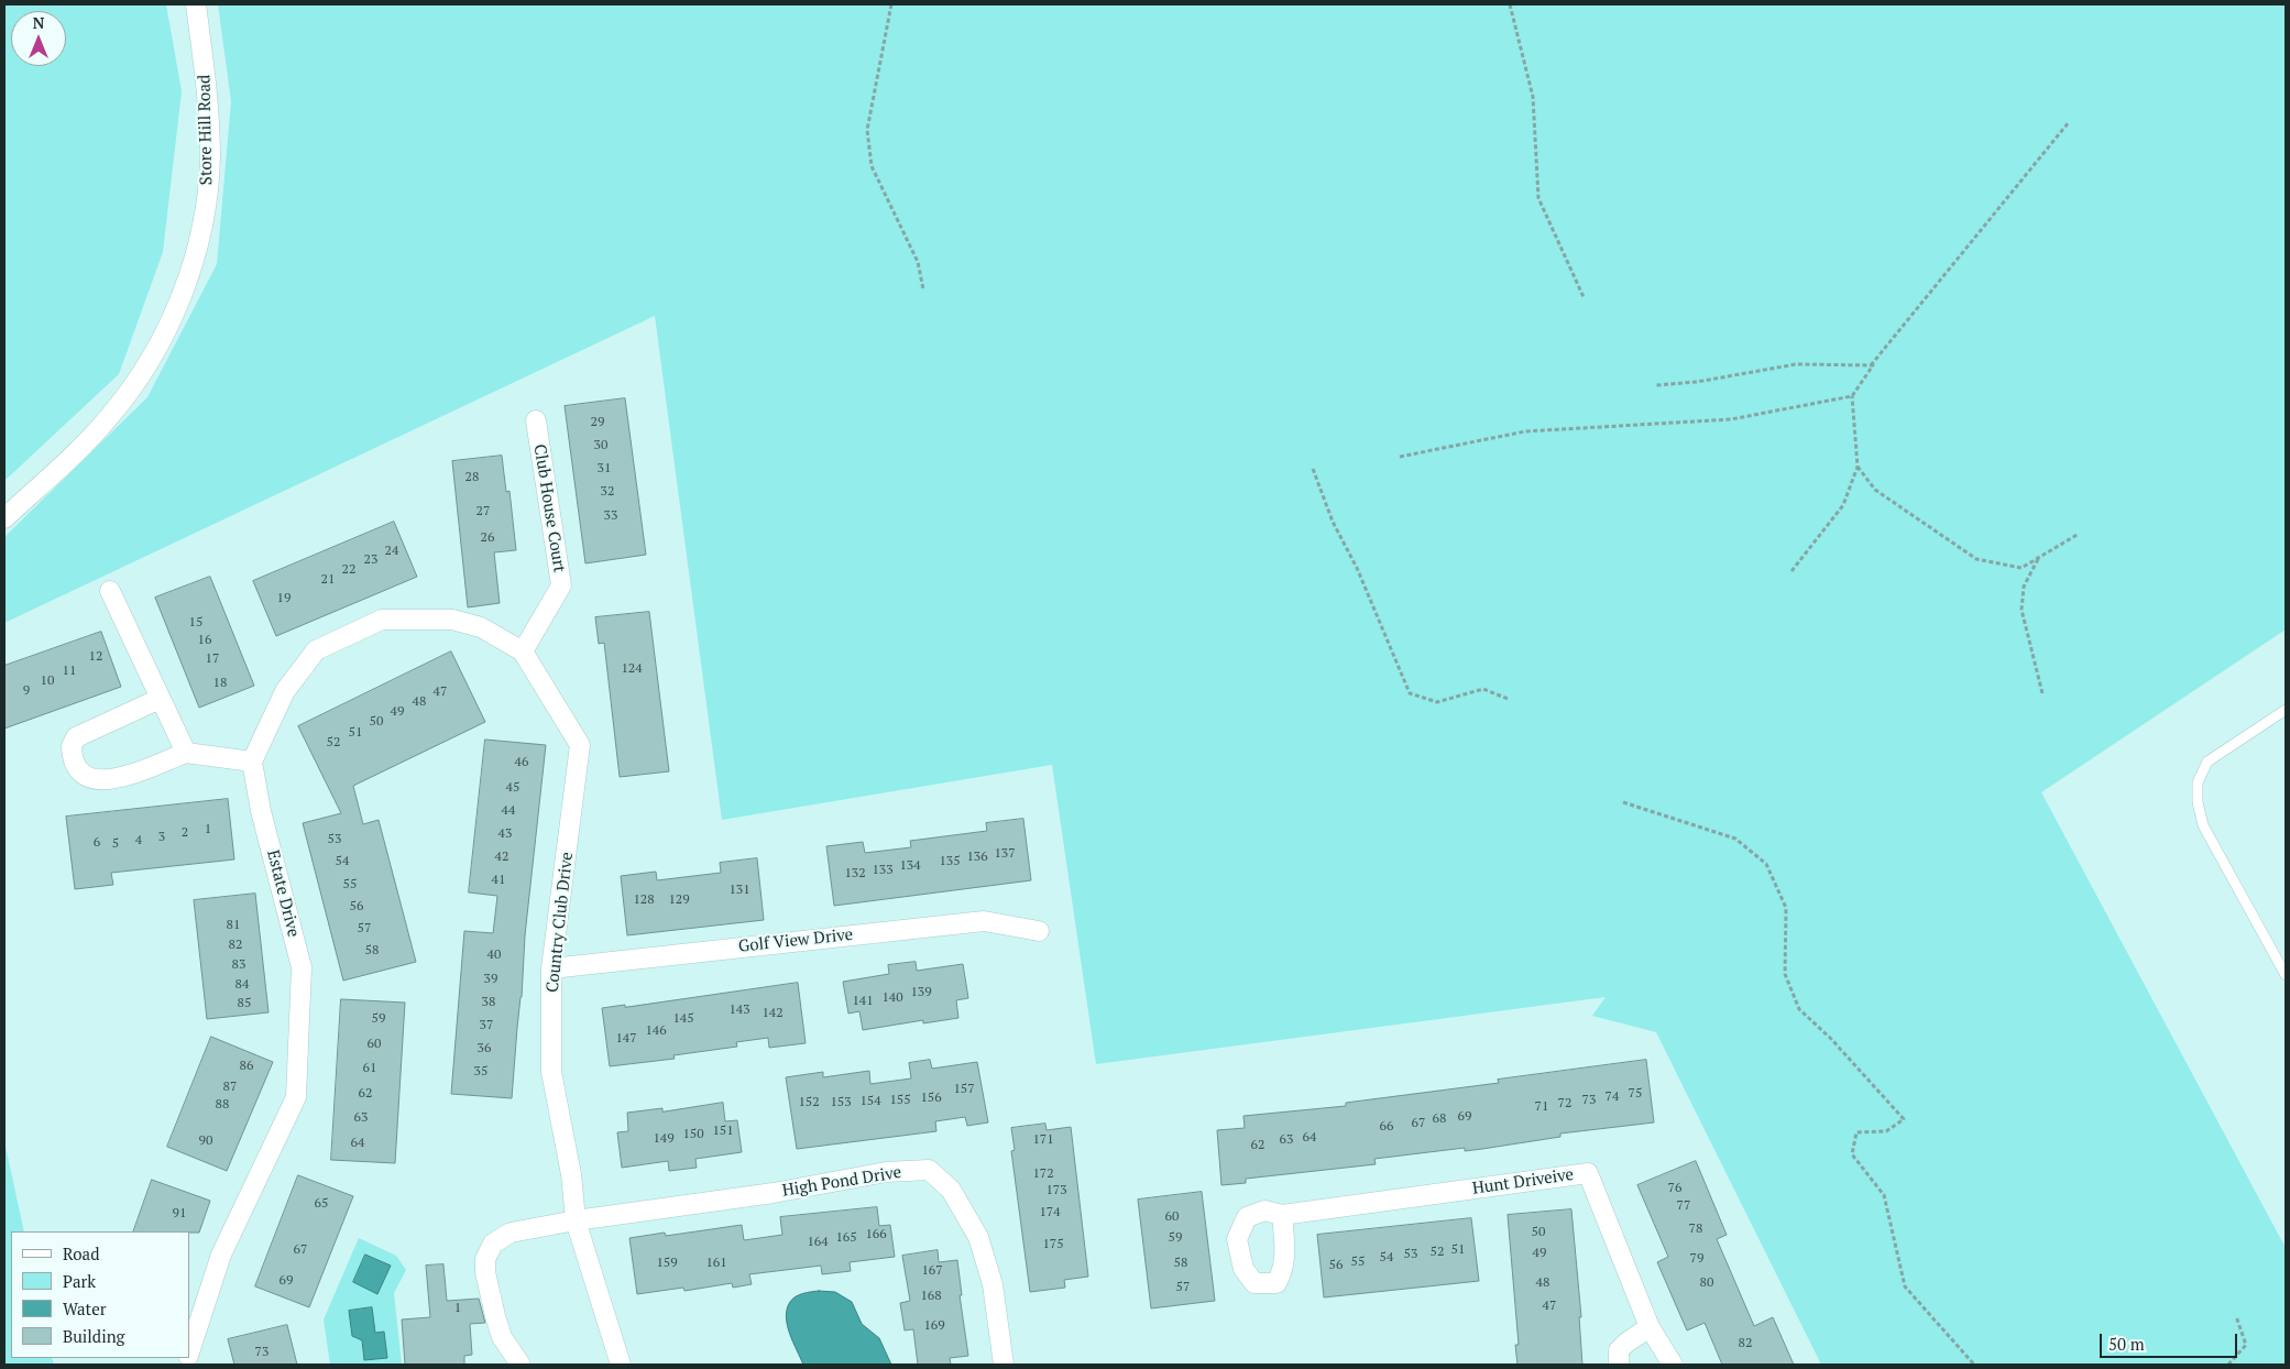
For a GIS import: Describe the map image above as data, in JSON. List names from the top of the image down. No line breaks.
{"streets":{"street":["Store Hill Road","Club House Court","Estate Drive","Country Club Drive","Golf View Drive","High Pond Drive","Hunt Driveive"]},"crossings":[["Club House Court","Country Club Drive"],["Country Club Drive","Golf View Drive"],["Country Club Drive","High Pond Drive"]],"house_numbers":["29","30","31","28","32","27","33","26","24","23","22","21","19","15","16","12","17","124","11","10","18","9","47","48","49","50","51","52","46","45","44","1","2","43","3","53","4","6","5","137","42","136","54","135","134","133","132","41","55","131","128","129","56","81","57","82","58","40","83","39","84","139","140","141","38","85","143","142","59","145","37","146","147","60","36","86","61","35","87","157","62","75","74","156","155","73","154","152","153","72","88","71","69","63","68","67","66","151","150","64","149","171","63","90","64","62","172","76","173","65","77","174","91","60","78","50","166","165","59","164","175","67","51","52","49","53","54","79","55","159","161","58","56","167","69","48","80","57","168","47","1","169","82","73"],"legend":["Road","Park","Water","Building"],"scale_bar":"50 m","north":"top"}
